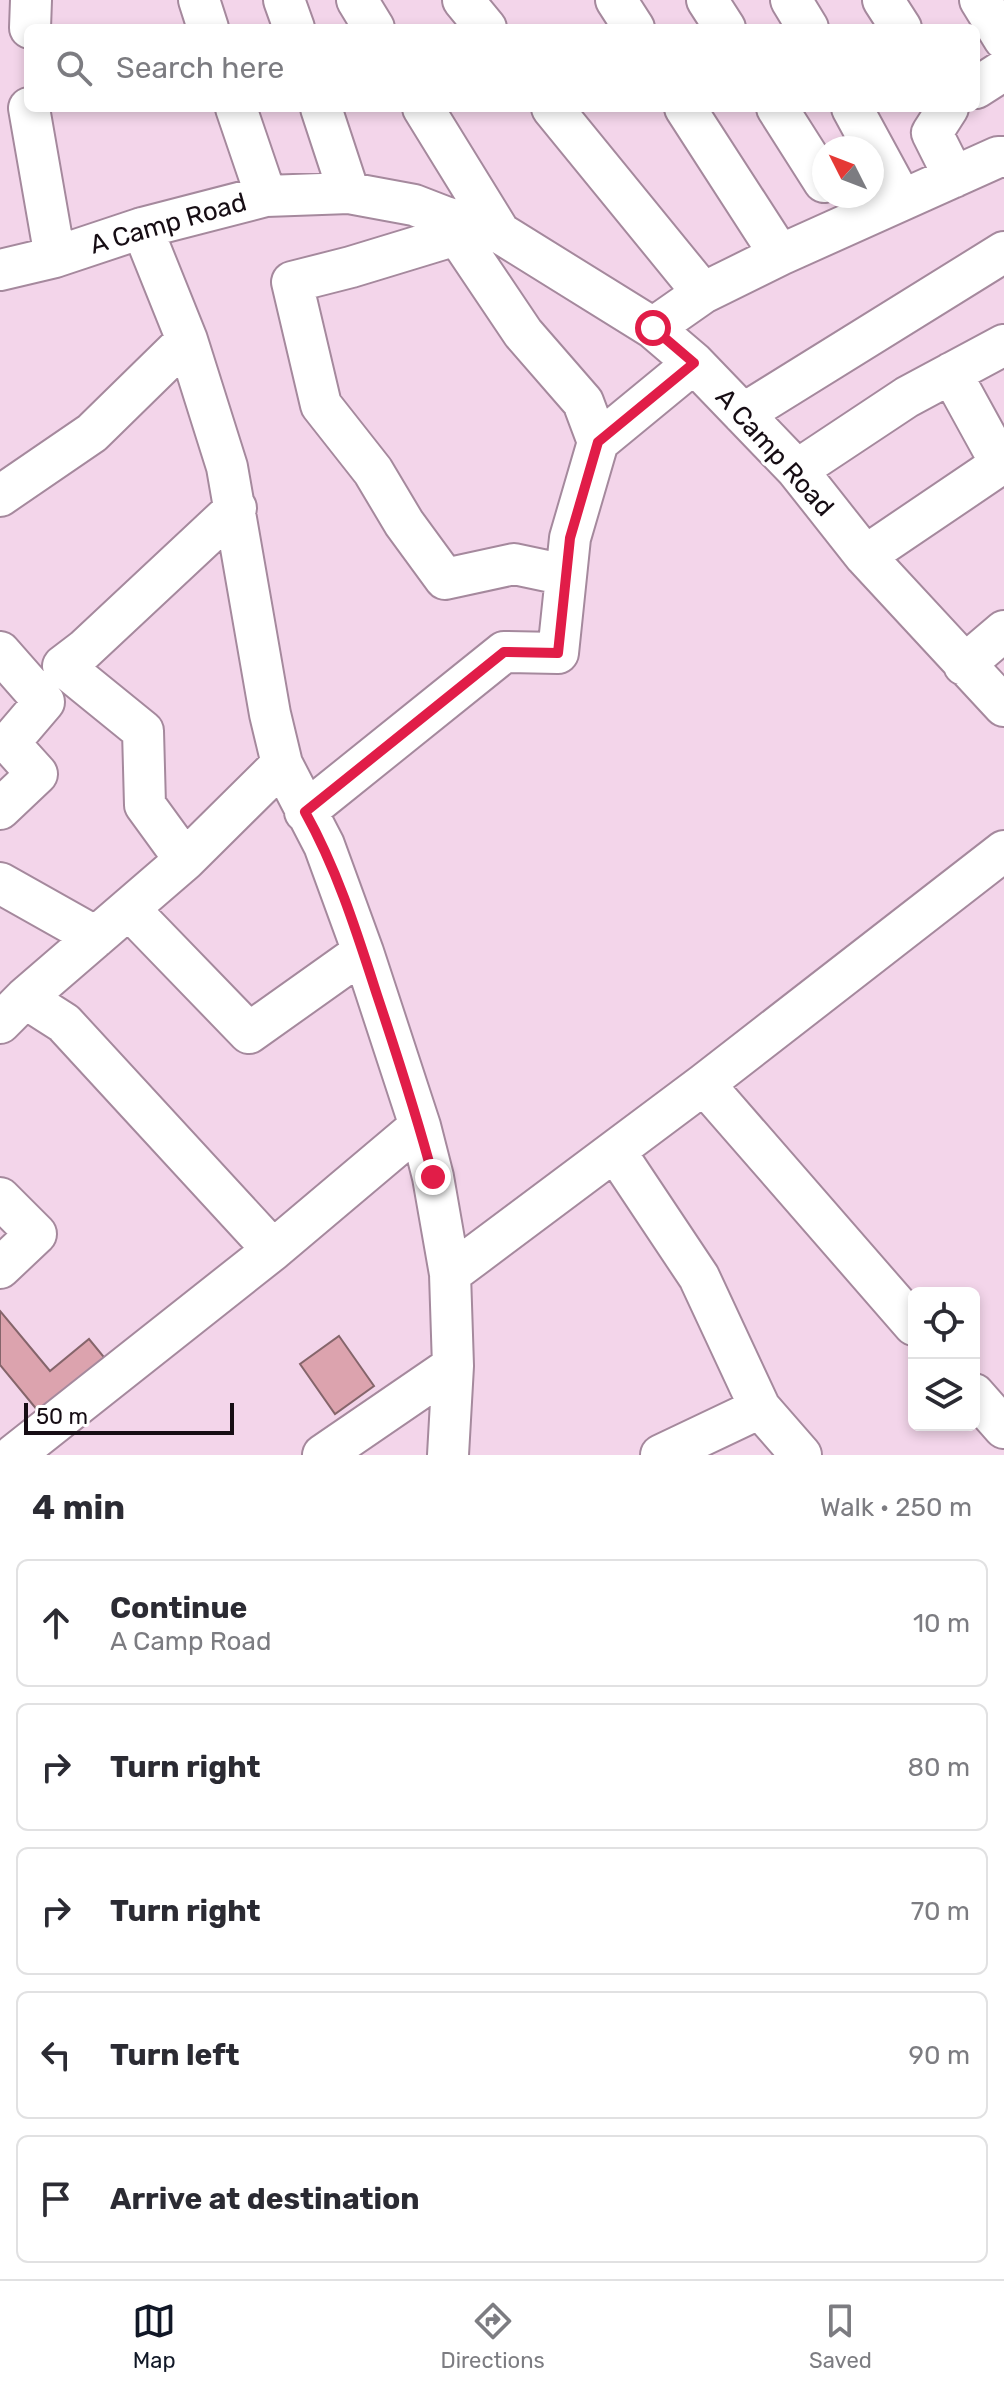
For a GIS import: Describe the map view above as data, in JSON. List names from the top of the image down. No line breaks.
{"streets":{"street":["A Camp Road"]},"scale_bar":"50 m","north":"top left","page":{"search":"Search here","scale":"50 m","heading":["4 min","Walk · 250 m"],"list":[["Continue","A Camp Road","10 m"],["Turn right","80 m"],["Turn right","70 m"],["Turn left","90 m"],"Arrive at destination"],"nav":["Map","Directions","Saved"]}}
